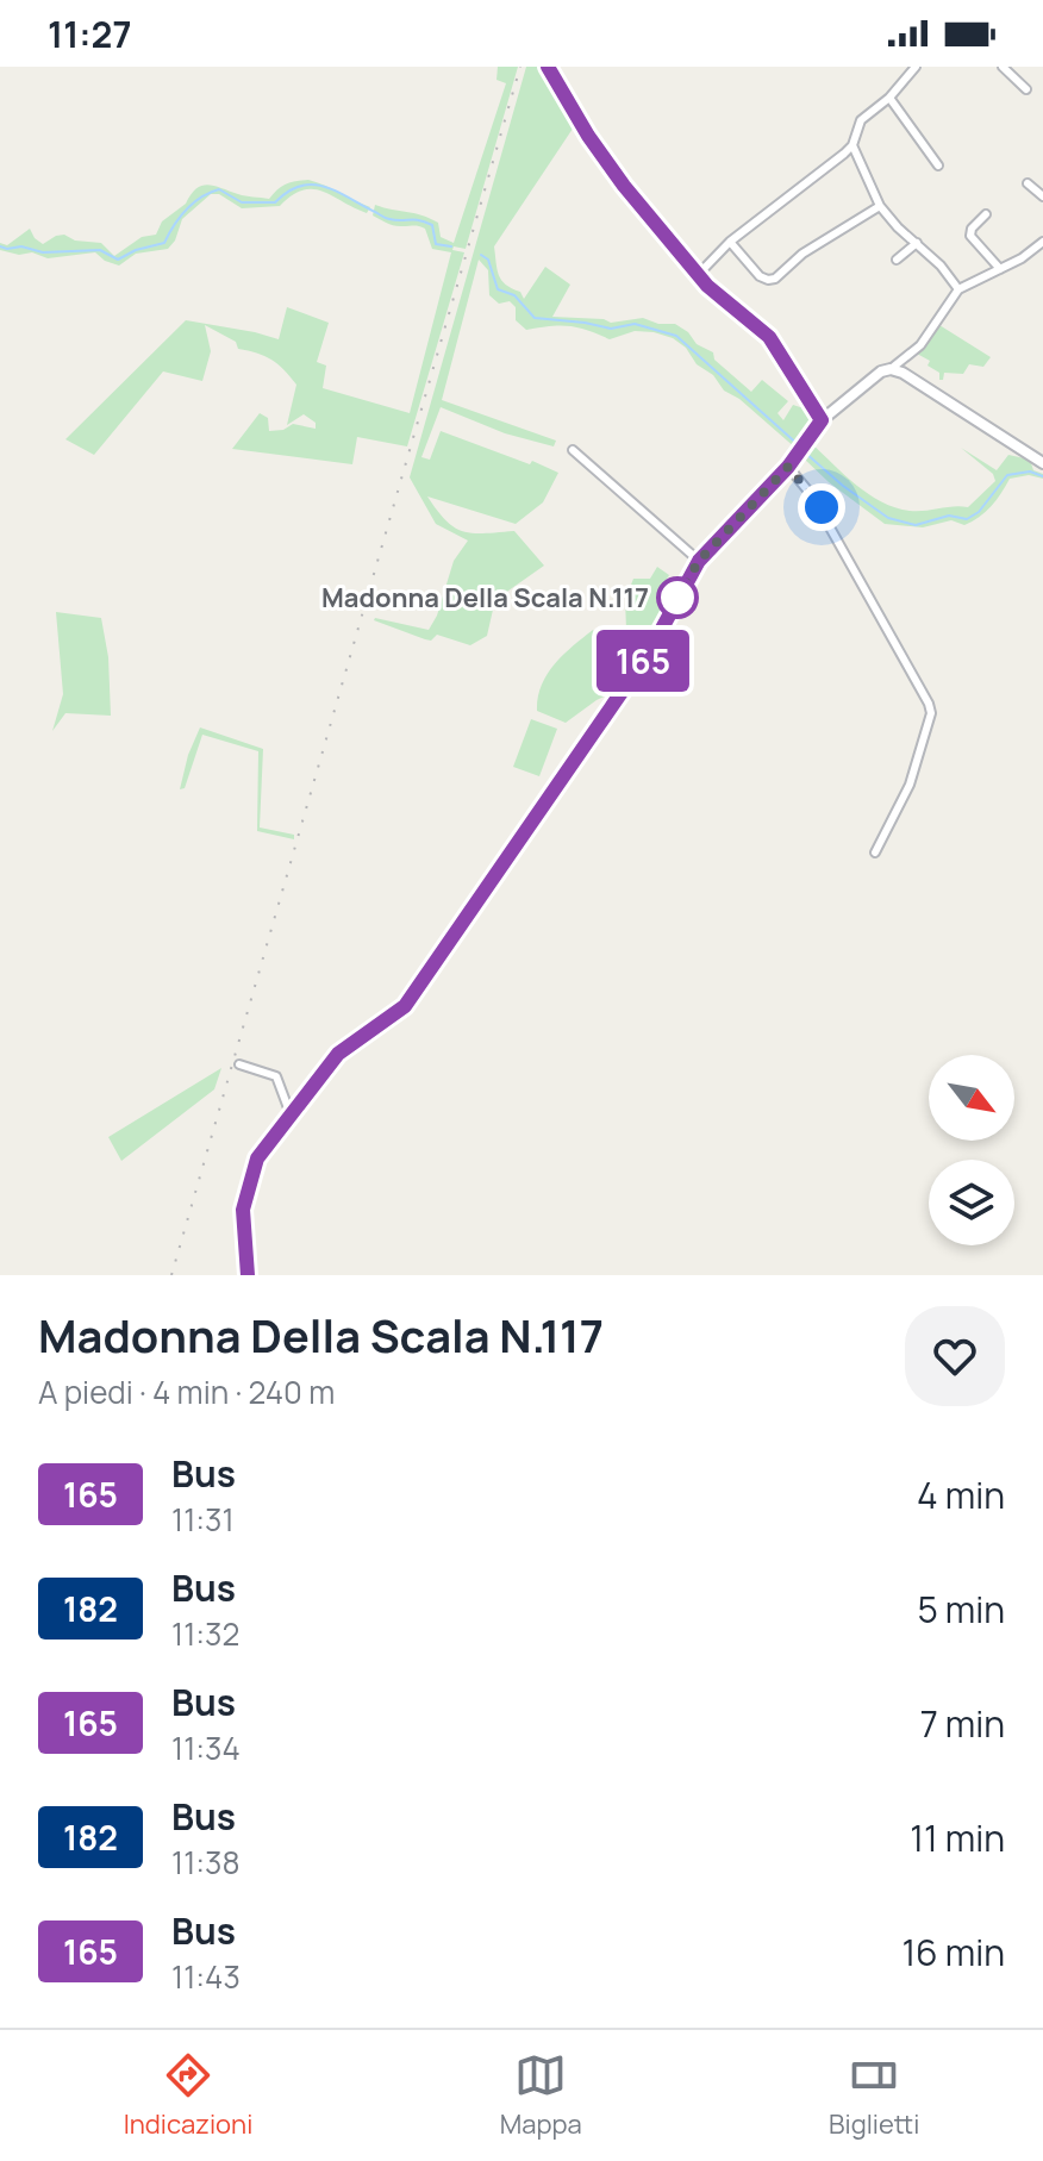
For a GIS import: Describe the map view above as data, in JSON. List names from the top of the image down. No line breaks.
{"places":["Madonna Della Scala N.117"],"lines":["bus line 165"],"north":"bottom right","page":{"status":"11:27","on_map":"165","heading":["Madonna Della Scala N.117","A piedi · 4 min · 240 m"],"list":[{"mark":"165","name":"Bus","note":"11:31","value":"4 min"},{"mark":"182","name":"Bus","note":"11:32","value":"5 min"},{"mark":"165","name":"Bus","note":"11:34","value":"7 min"},{"mark":"182","name":"Bus","note":"11:38","value":"11 min"},{"mark":"165","name":"Bus","note":"11:43","value":"16 min"}],"tabs":["Indicazioni","Mappa","Biglietti"]}}
